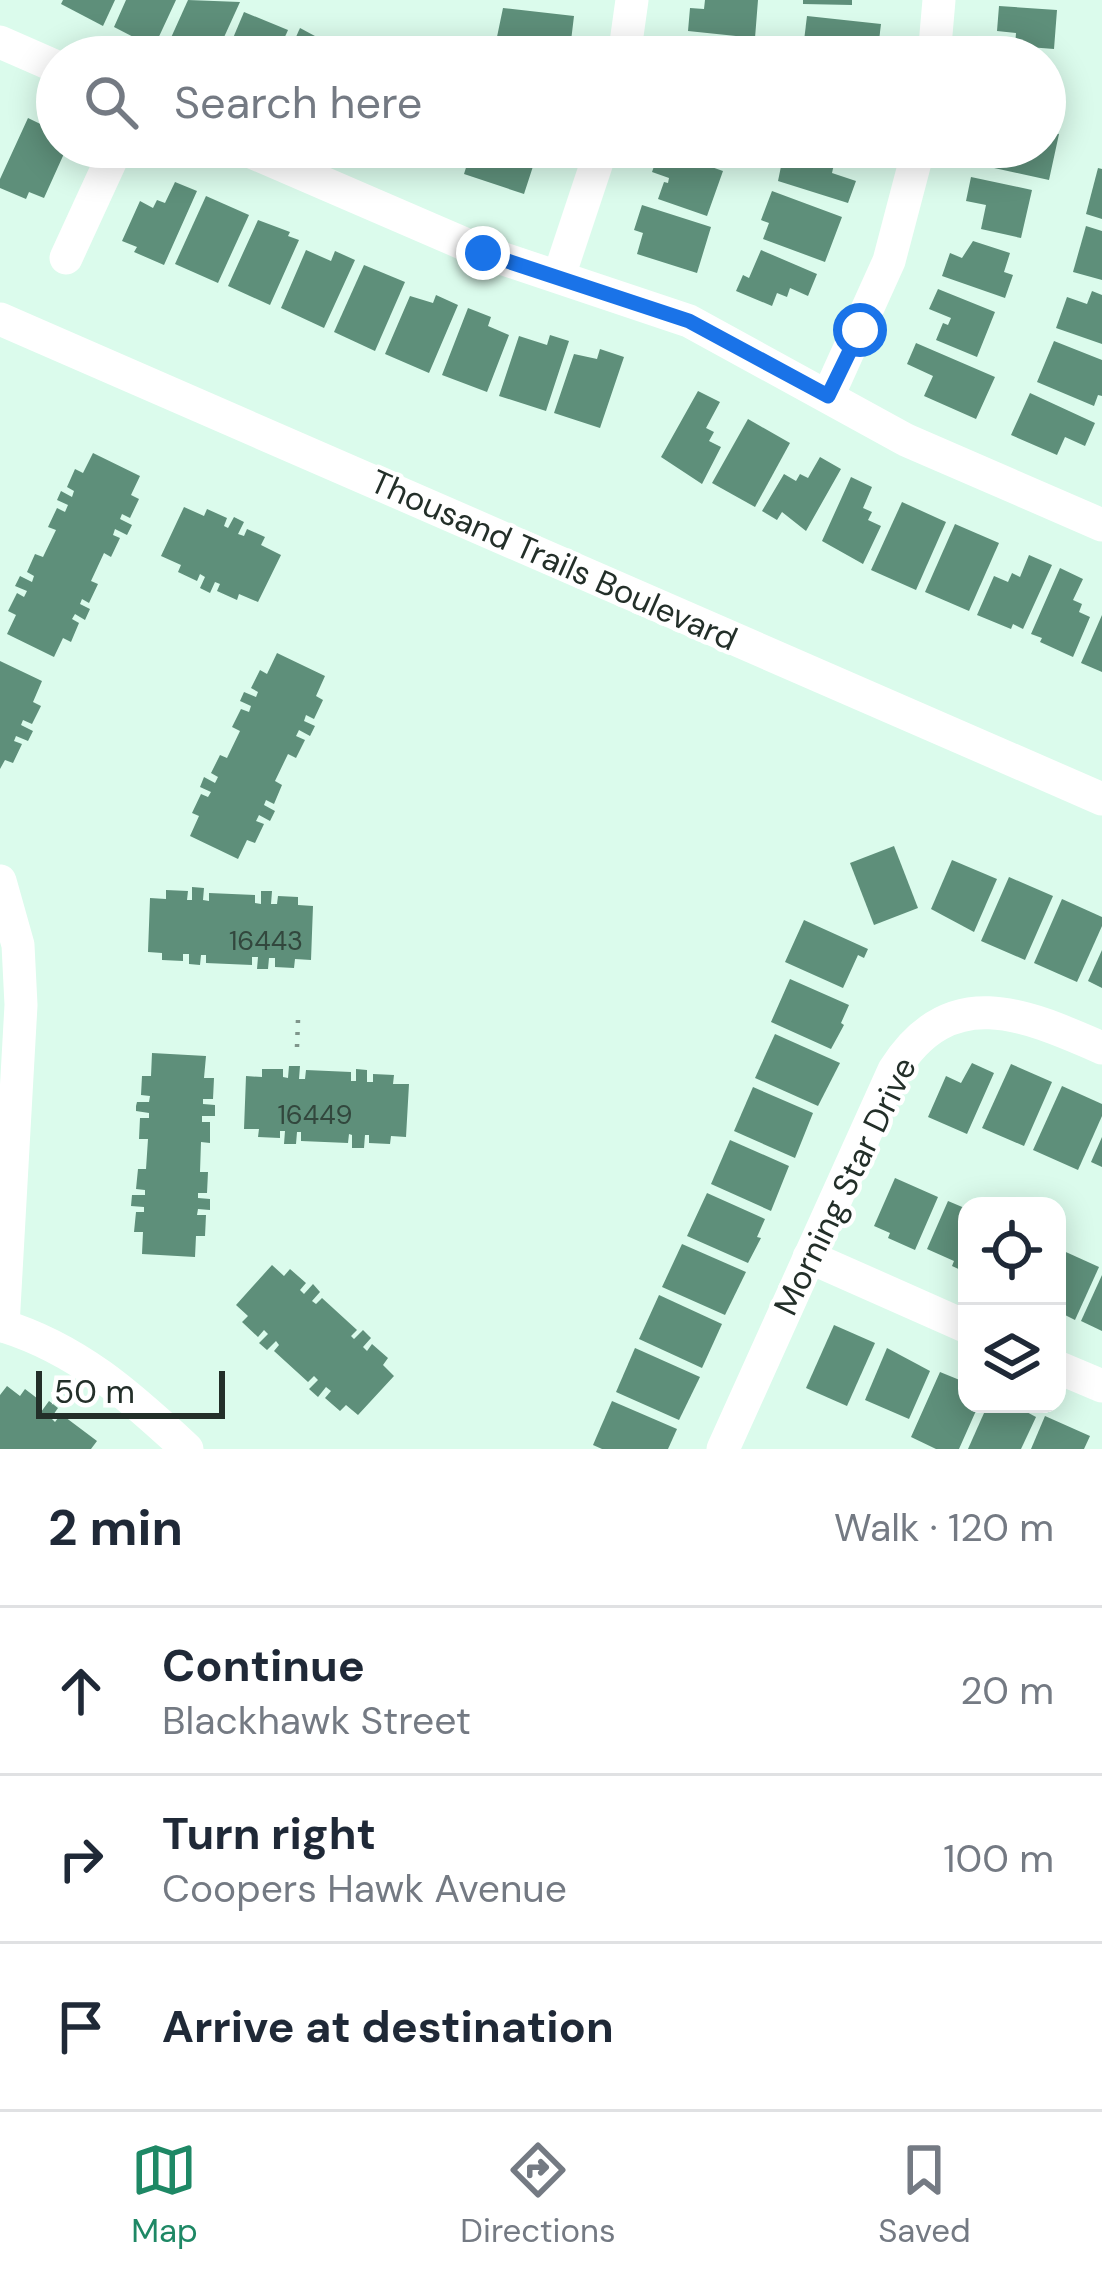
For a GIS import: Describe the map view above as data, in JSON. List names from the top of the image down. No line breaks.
{"streets":{"street":["Thousand Trails Boulevard","Morning Star Drive"]},"house_numbers":["16443","16449"],"scale_bar":"50 m","page":{"search":"Search here","scale":"50 m","heading":["2 min","Walk · 120 m"],"list":[["Continue","Blackhawk Street","20 m"],["Turn right","Coopers Hawk Avenue","100 m"],"Arrive at destination"],"nav":["Map","Directions","Saved"]}}
